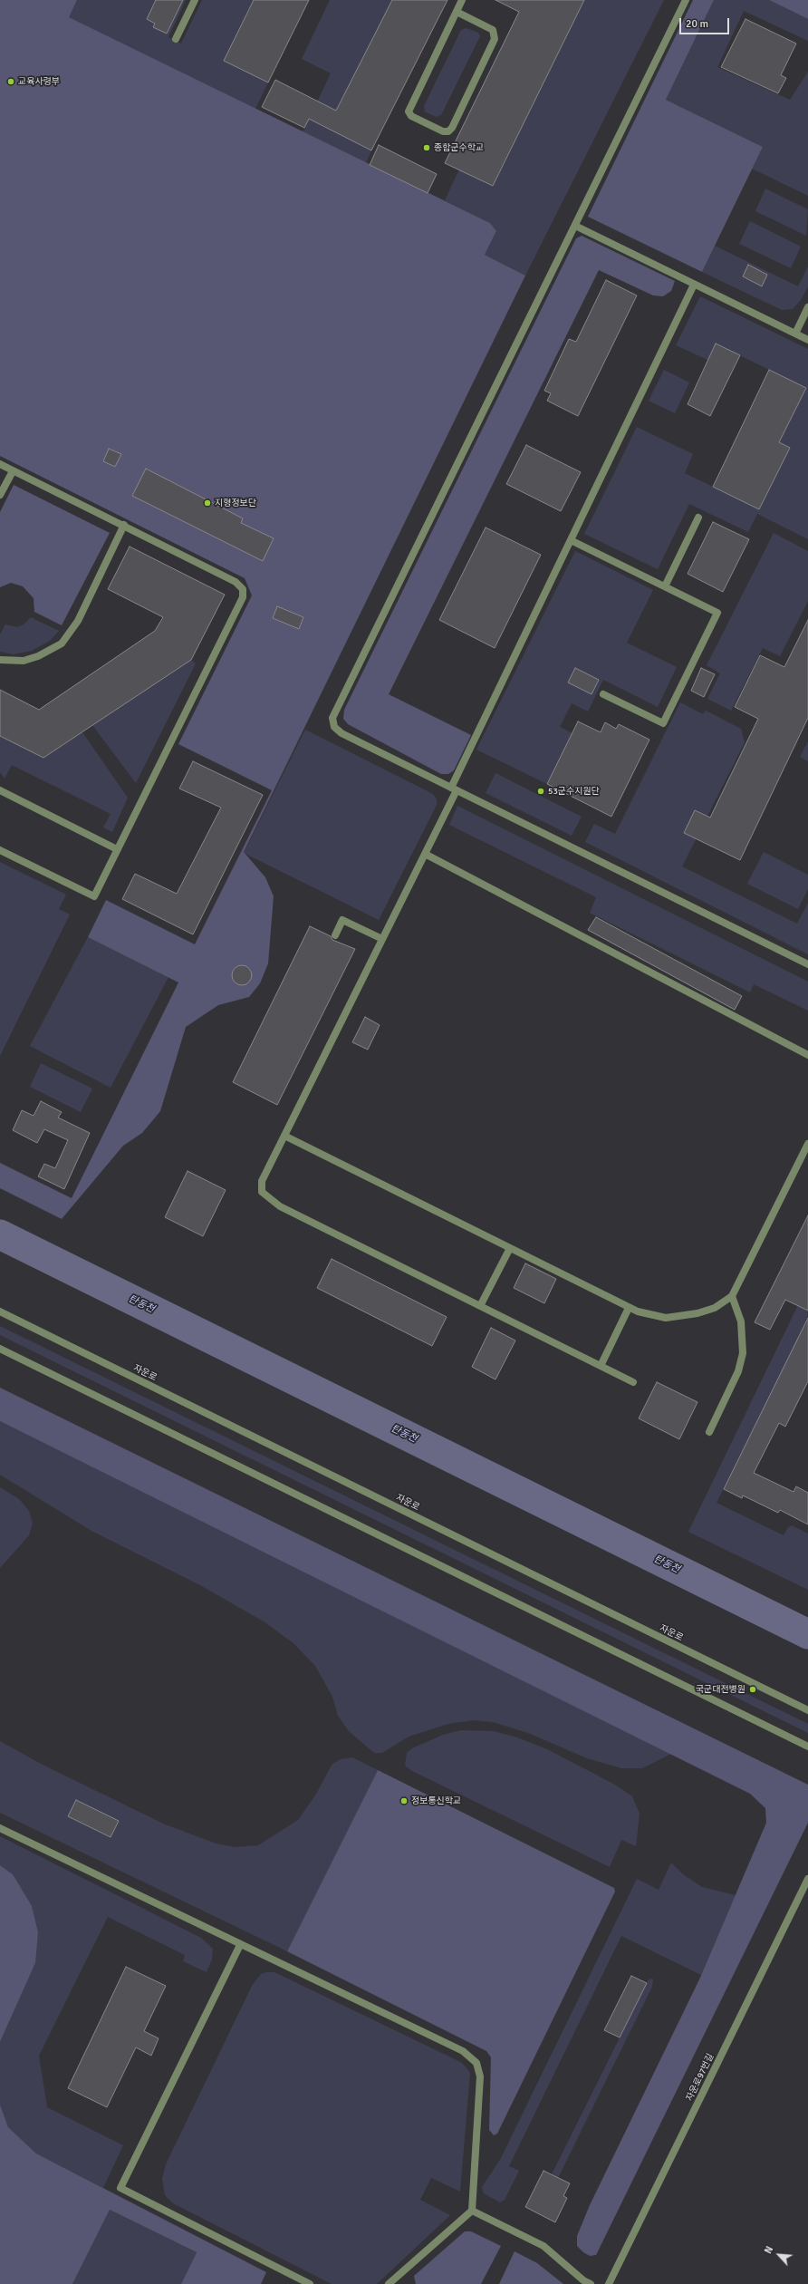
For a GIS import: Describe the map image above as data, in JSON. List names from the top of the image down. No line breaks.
{"streets":{"street":["자운로","자운로97번길"]},"water":["탄동천"],"places":["교육사령부","종합군수학교","지형정보단","53군수지원단","국군대전병원","정보통신학교"],"scale_bar":"20 m","north":"top left"}
